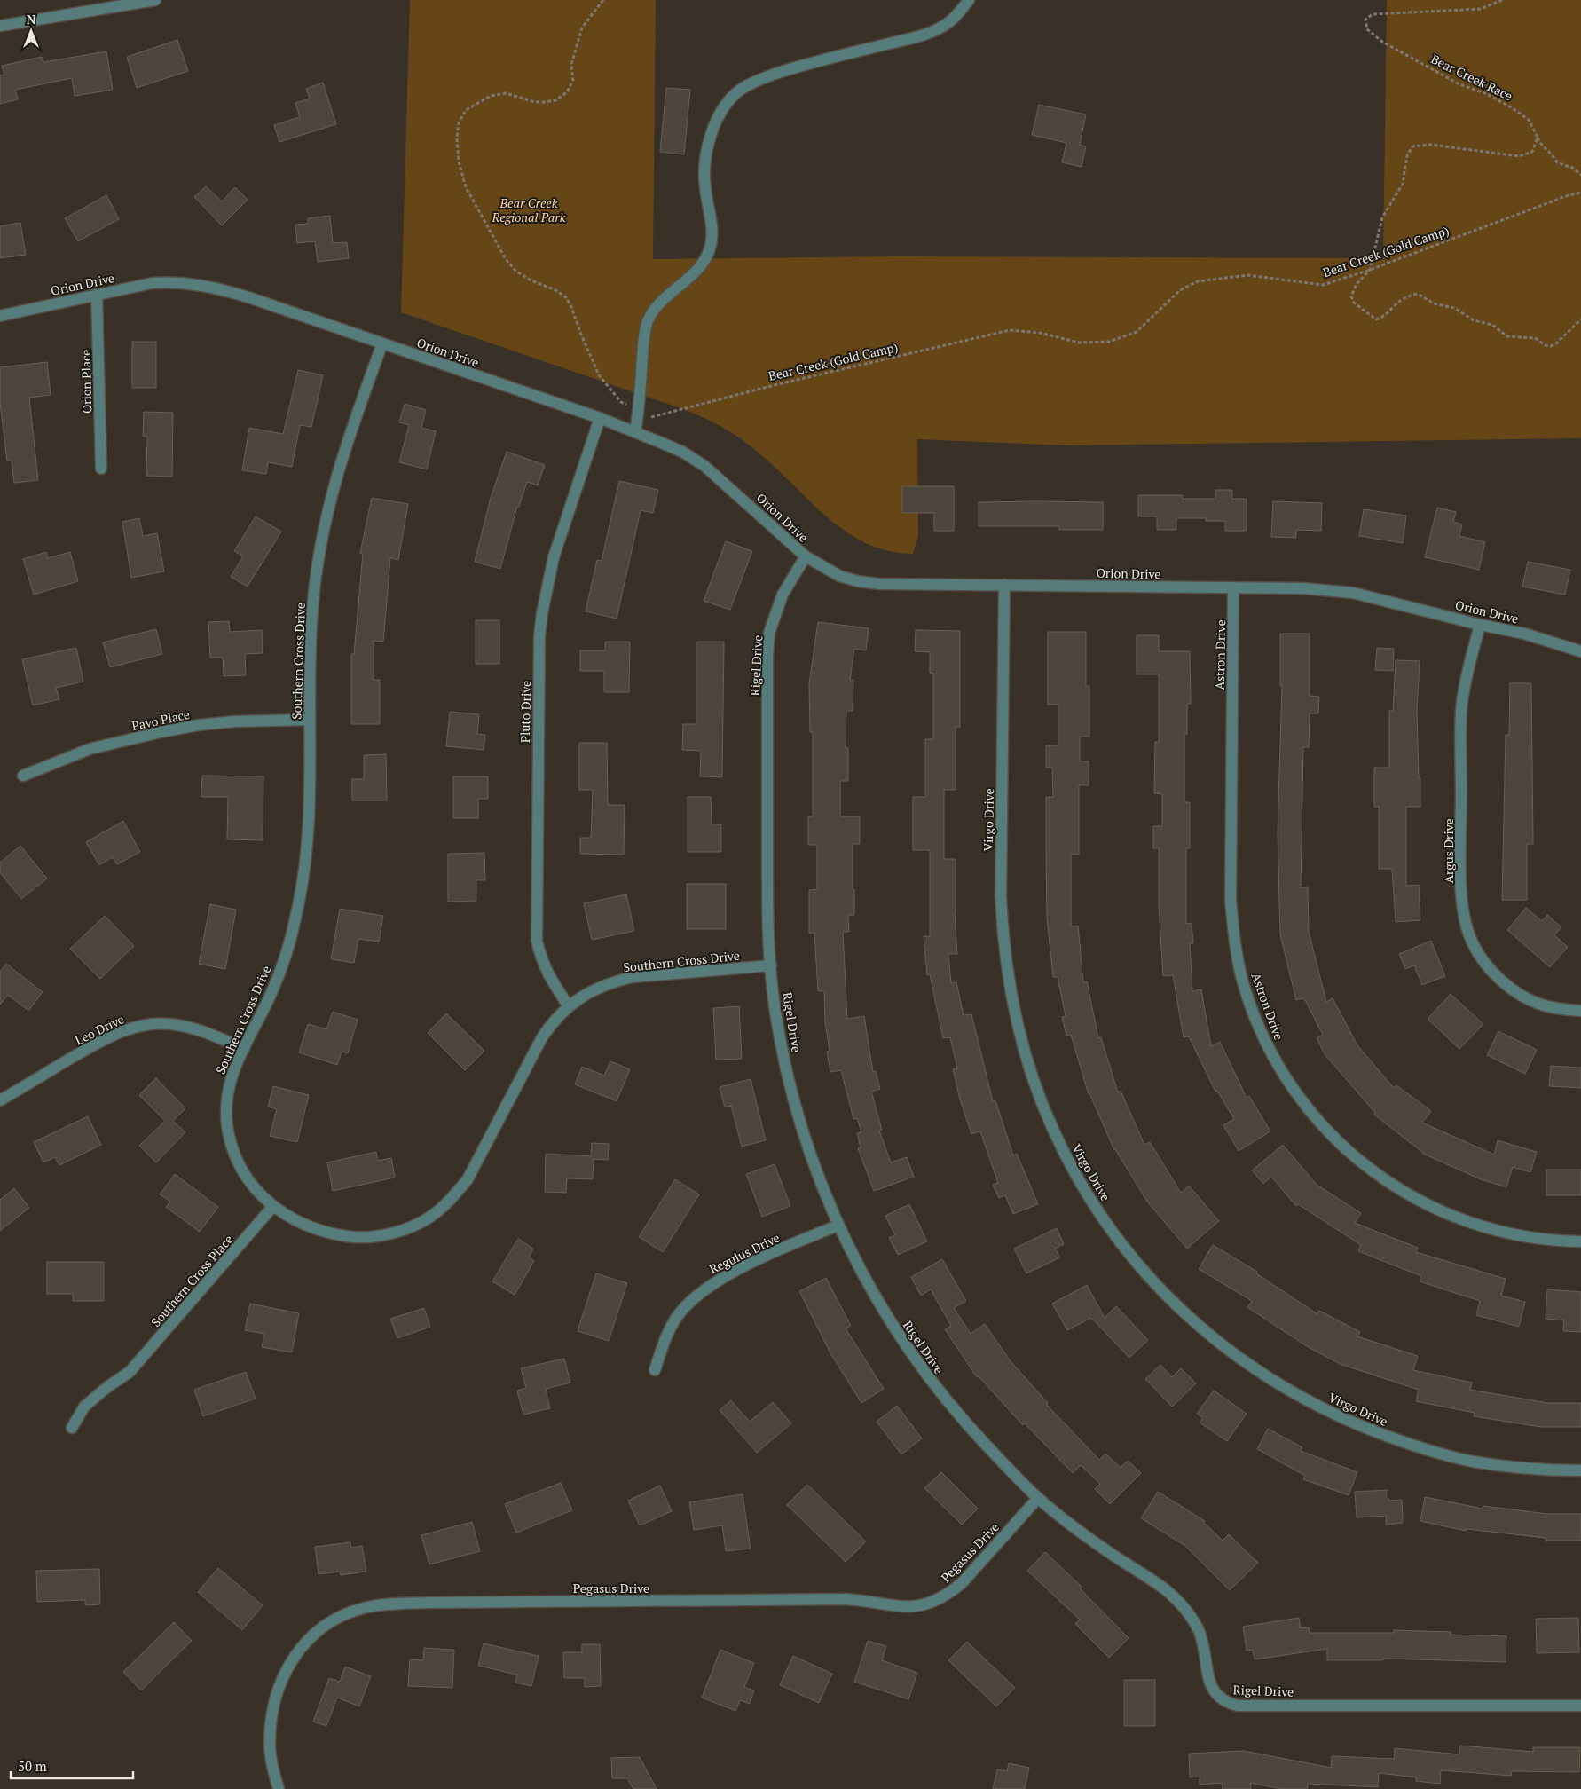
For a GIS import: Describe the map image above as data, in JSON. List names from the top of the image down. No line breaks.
{"streets":{"street":["Orion Drive","Orion Place","Astron Drive","Southern Cross Drive","Rigel Drive","Pluto Drive","Pavo Place","Virgo Drive","Argus Drive","Leo Drive","Regulus Drive","Southern Cross Place","Pegasus Drive"],"path":["Bear Creek Race","Bear Creek (Gold Camp)"]},"crossings":[["Orion Drive","Orion Place"],["Orion Drive","Astron Drive"],["Orion Drive","Southern Cross Drive"],["Orion Drive","Rigel Drive"],["Orion Drive","Pluto Drive"],["Orion Drive","Virgo Drive"],["Orion Drive","Argus Drive"],["Southern Cross Drive","Rigel Drive"],["Southern Cross Drive","Pluto Drive"],["Southern Cross Drive","Pavo Place"],["Southern Cross Drive","Leo Drive"],["Southern Cross Drive","Southern Cross Place"],["Rigel Drive","Regulus Drive"],["Rigel Drive","Pegasus Drive"]],"parks":["Bear Creek Regional Park"],"scale_bar":"50 m","north":"top"}
